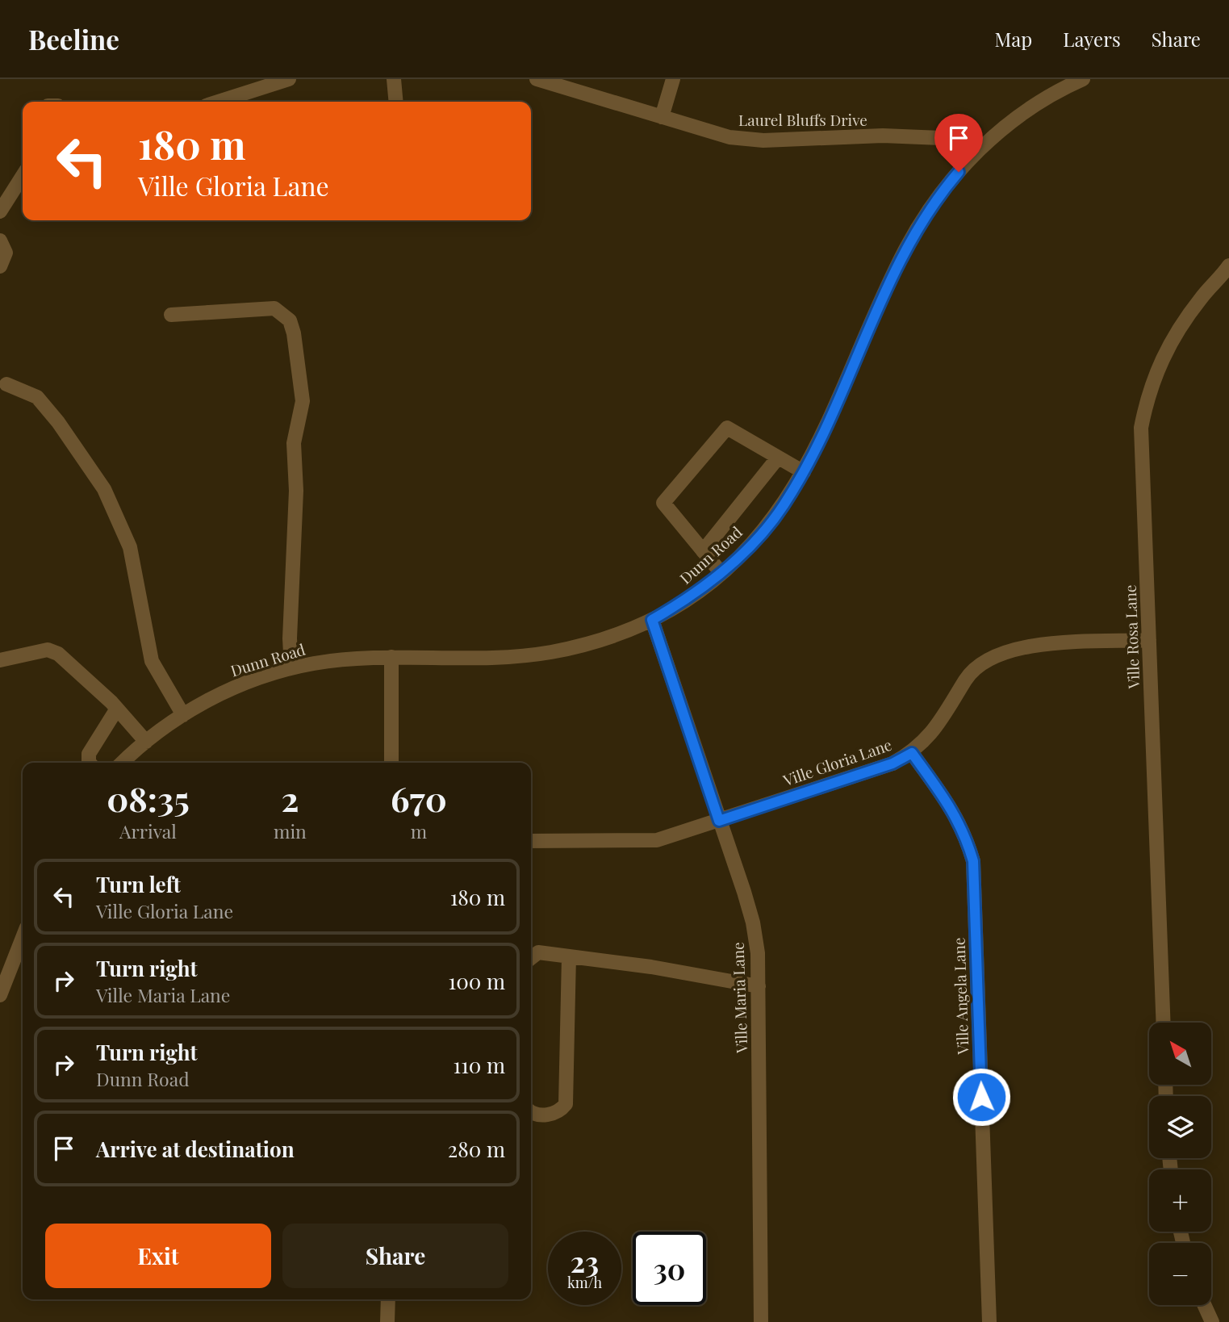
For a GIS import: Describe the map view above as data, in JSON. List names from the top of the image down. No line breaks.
{"streets":{"street":["Laurel Bluffs Drive","Dunn Road","Ville Rosa Lane","Ville Gloria Lane","Ville Angela Lane","Ville Maria Lane"]},"crossings":[["Laurel Bluffs Drive","Dunn Road"],["Dunn Road","Ville Maria Lane"],["Ville Rosa Lane","Ville Gloria Lane"],["Ville Gloria Lane","Ville Angela Lane"],["Ville Gloria Lane","Ville Maria Lane"]],"north":"top left","page":{"header":"Beeline","nav":["Map","Layers","Share"],"turn":["180 m","Ville Gloria Lane"],"eta":["08:35","Arrival","2","min","670","m"],"list":[{"name":"Turn left","note":"Ville Gloria Lane","value":"180 m"},{"name":"Turn right","note":"Ville Maria Lane","value":"100 m"},{"name":"Turn right","note":"Dunn Road","value":"110 m"},{"name":"Arrive at destination","value":"280 m"}],"map_buttons":["+","−"],"buttons":["Exit","Share"],"speed":"23 km/h","limit":"30"}}
